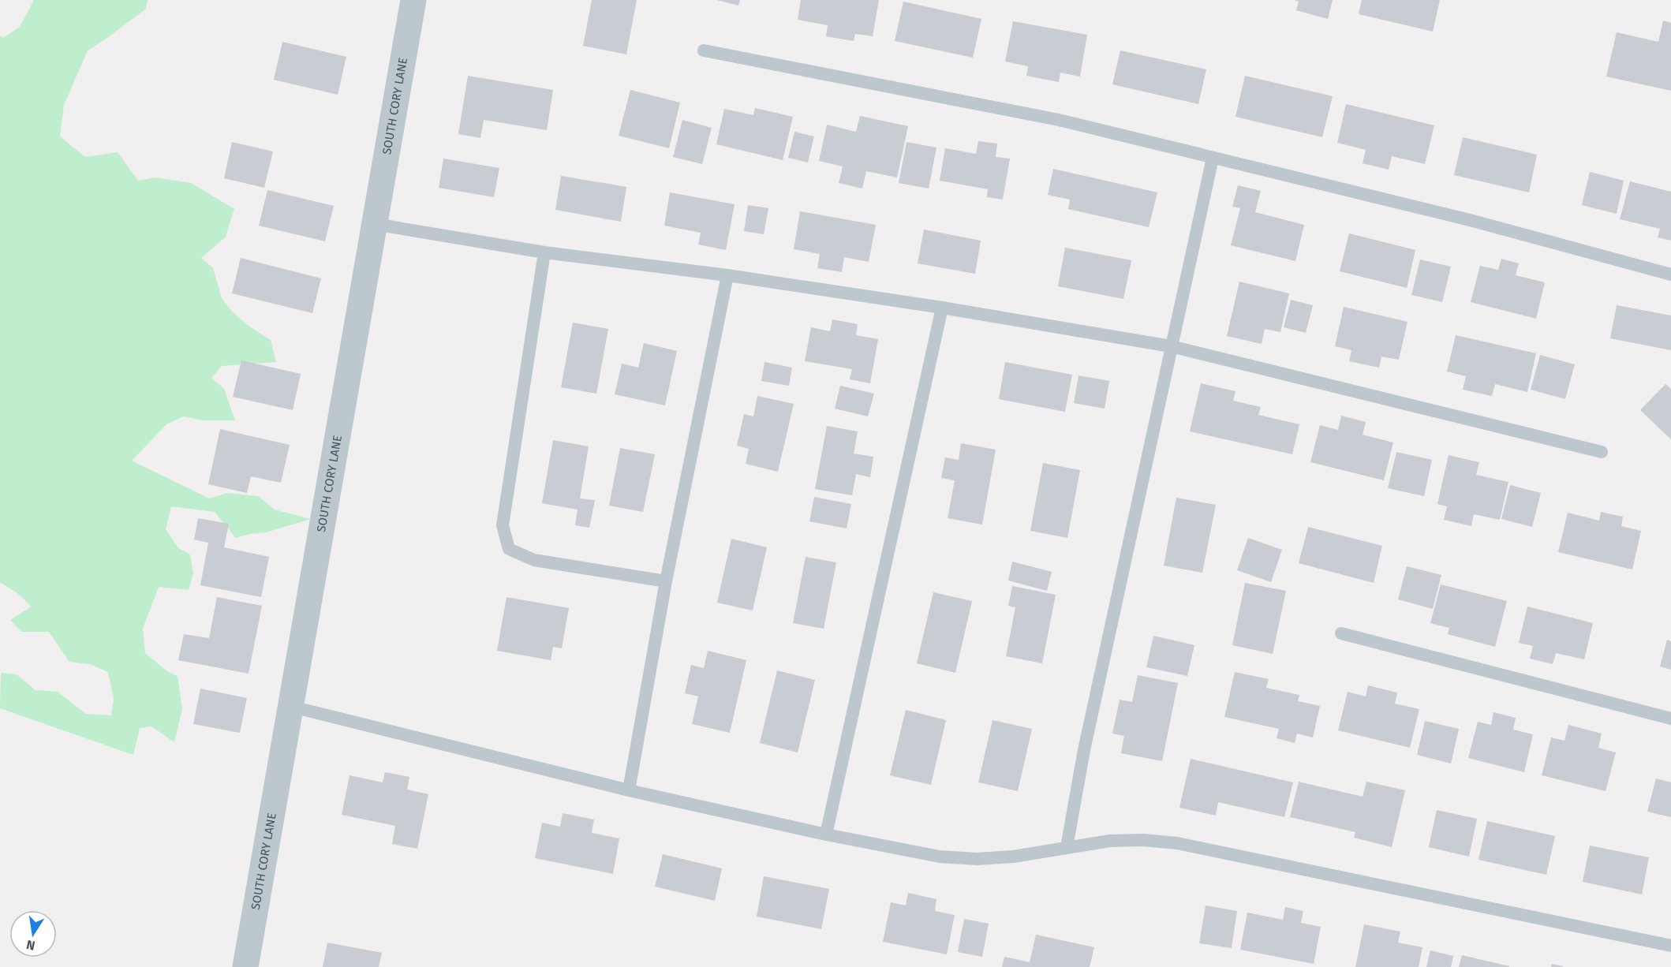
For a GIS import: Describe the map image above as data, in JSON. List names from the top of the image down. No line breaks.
{"streets":{"street":["SOUTH CORY LANE"]},"north":"bottom"}
